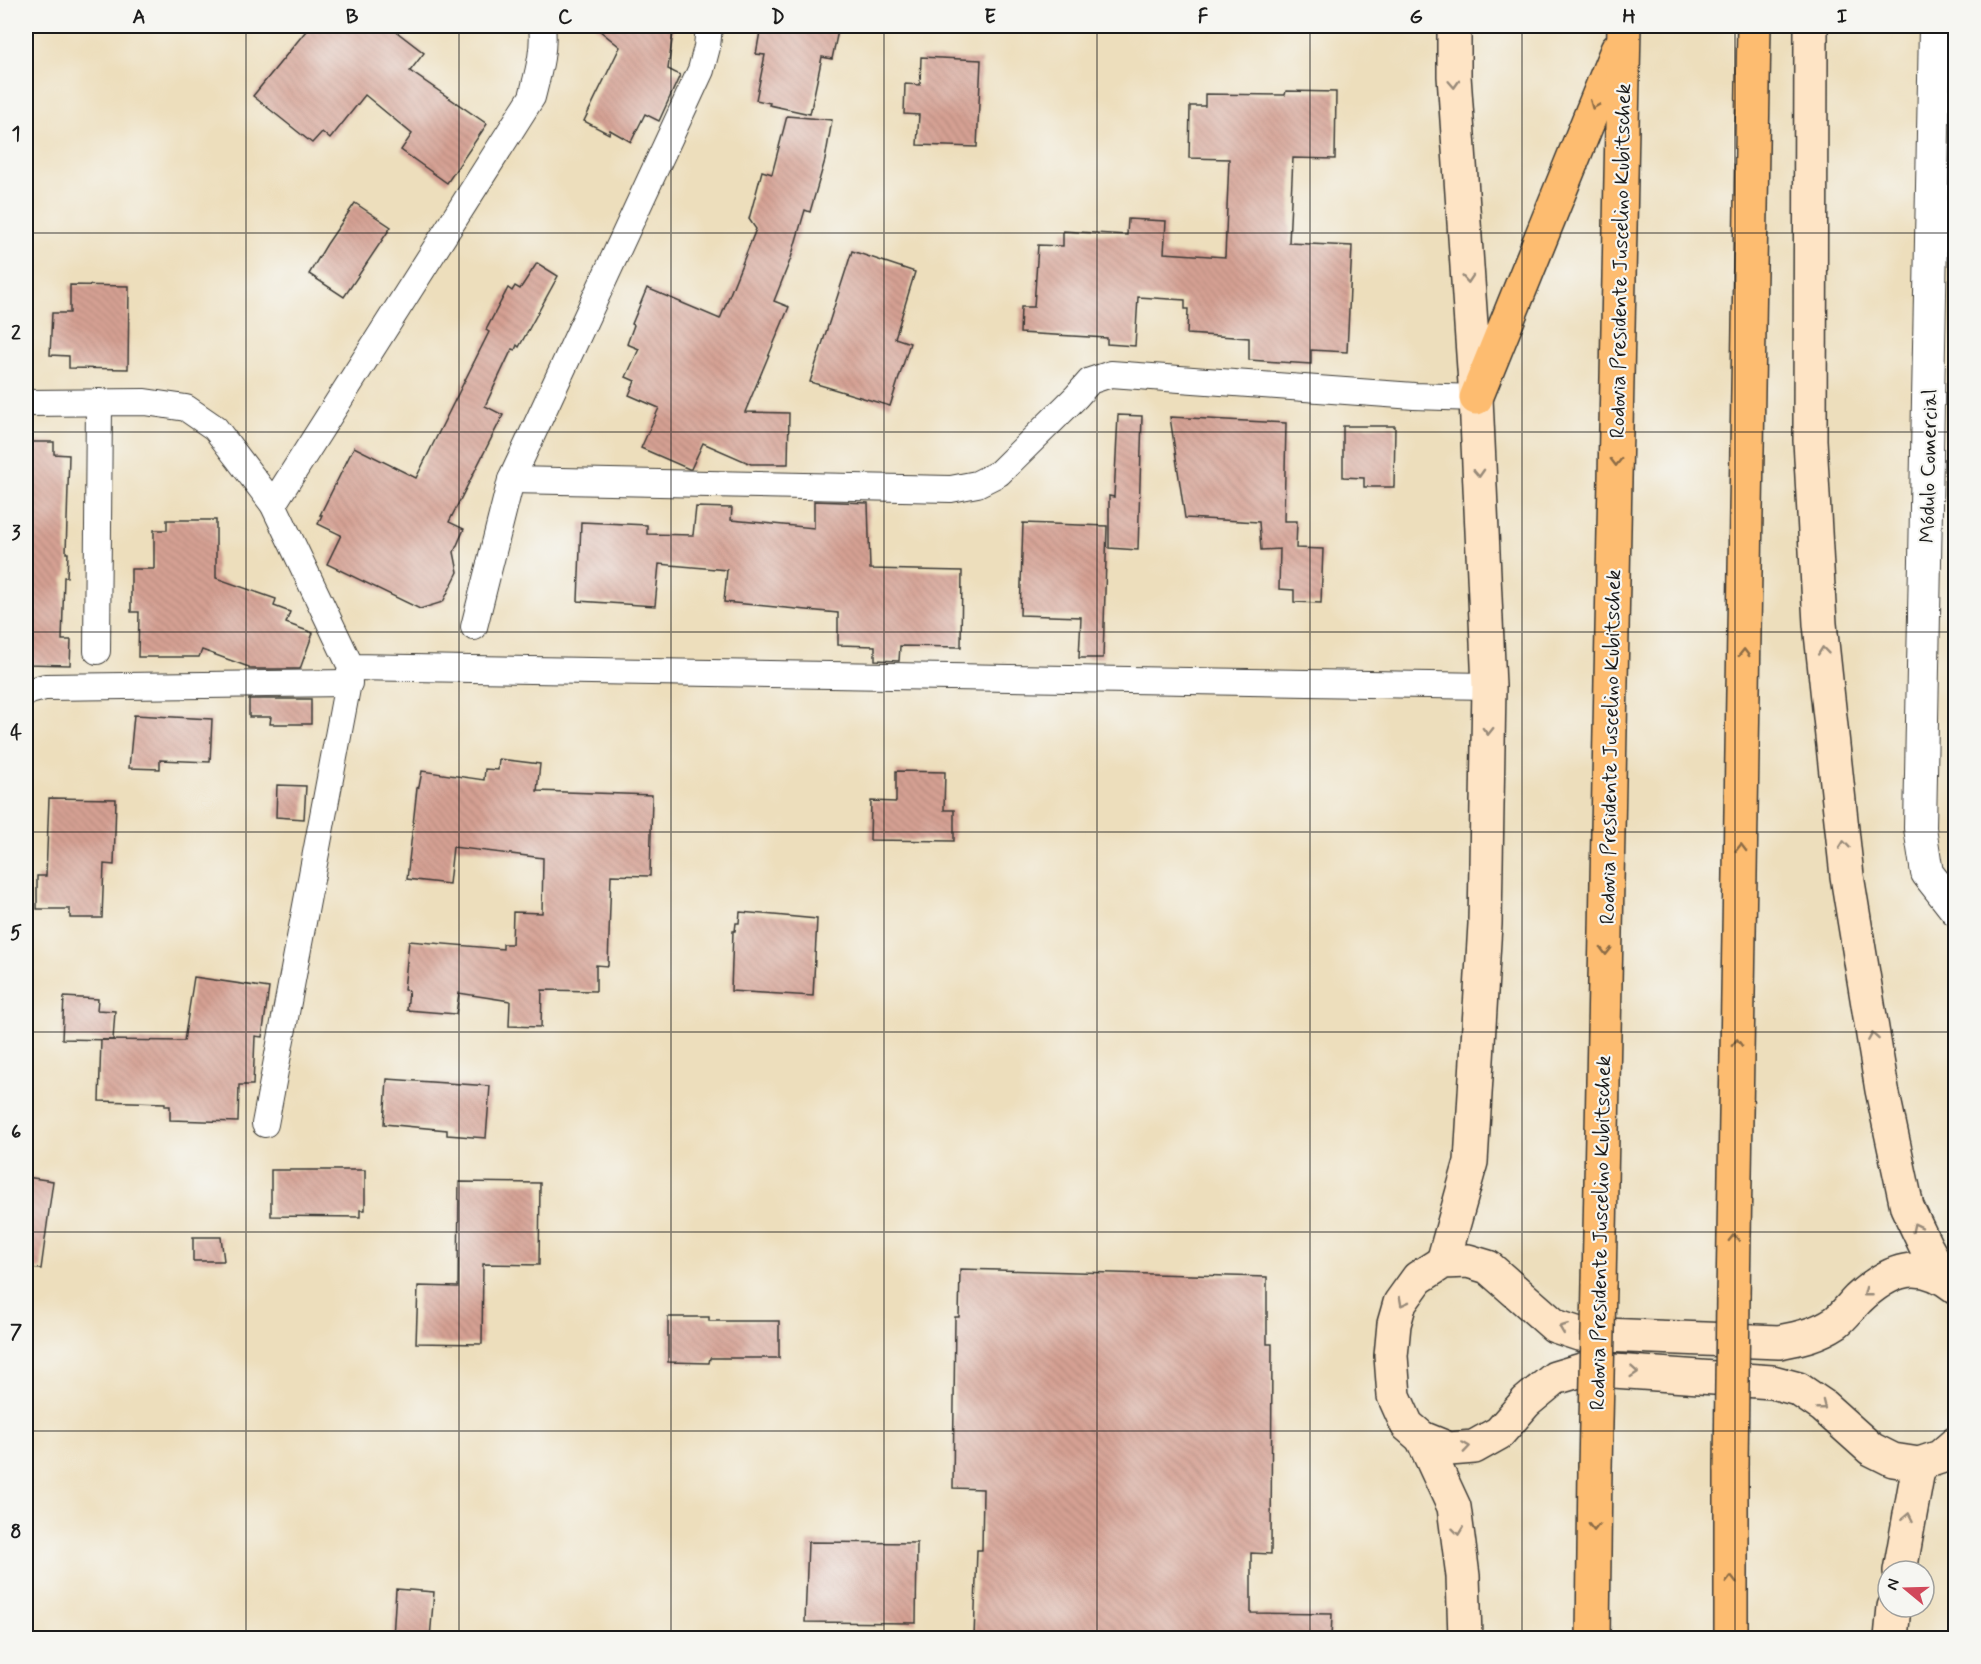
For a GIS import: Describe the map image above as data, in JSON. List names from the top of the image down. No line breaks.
{"streets":{"highway":["Rodovia Presidente Juscelino Kubitschek"],"street":["Módulo Comercial"]},"north":"left","grid":{"columns":["A","B","C","D","E","F","G","H","I"],"rows":["1","2","3","4","5","6","7","8"]}}
